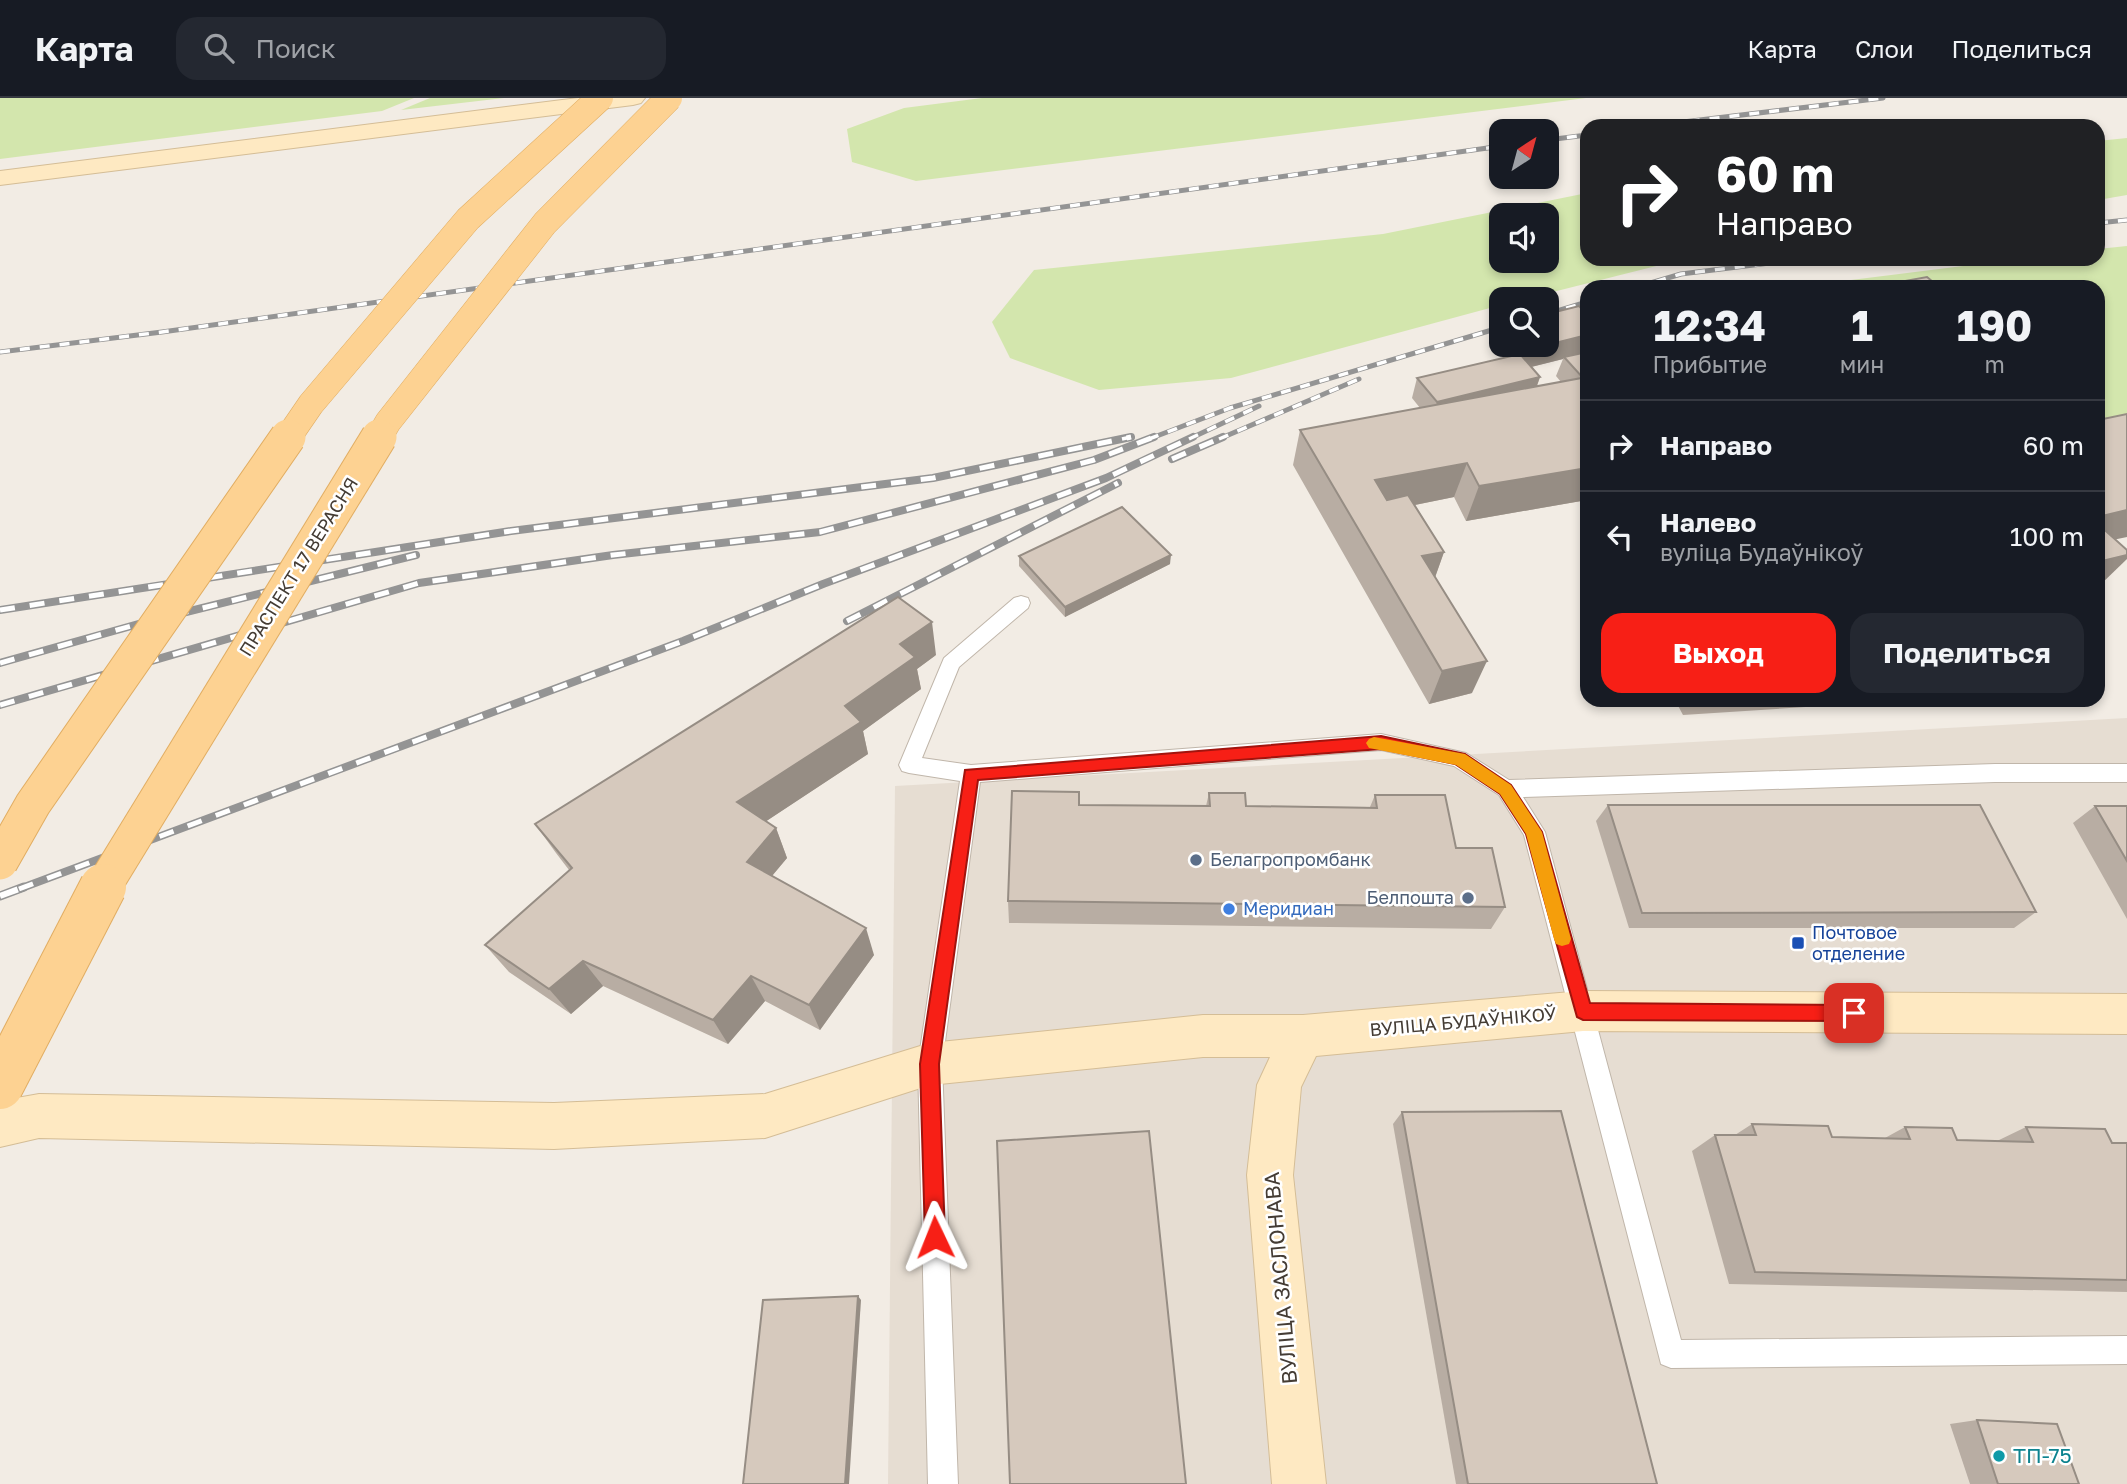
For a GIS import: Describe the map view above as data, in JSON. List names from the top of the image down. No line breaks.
{"streets":{"main road":["ПРАСПЕКТ 17 ВЕРАСНЯ","ВУЛІЦА БУДАЎНІКОЎ","ВУЛІЦА ЗАСЛОНАВА"]},"crossings":[["ВУЛІЦА БУДАЎНІКОЎ","ВУЛІЦА ЗАСЛОНАВА"]],"places":{"other":["Белагропромбанк","Белпошта","Меридиан","ТП-75"],"transit":["Почтовое отделение"]},"north":"top right","page":{"header":"Карта","search":"Поиск","nav":["Карта","Слои","Поделиться"],"turn":["60 m","Направо"],"eta":["12:34","Прибытие","1","мин","190","m"],"list":[{"name":"Направо","value":"60 m"},{"name":"Налево","note":"вуліца Будаўнікоў","value":"100 m"}],"buttons":["Выход","Поделиться"]}}
